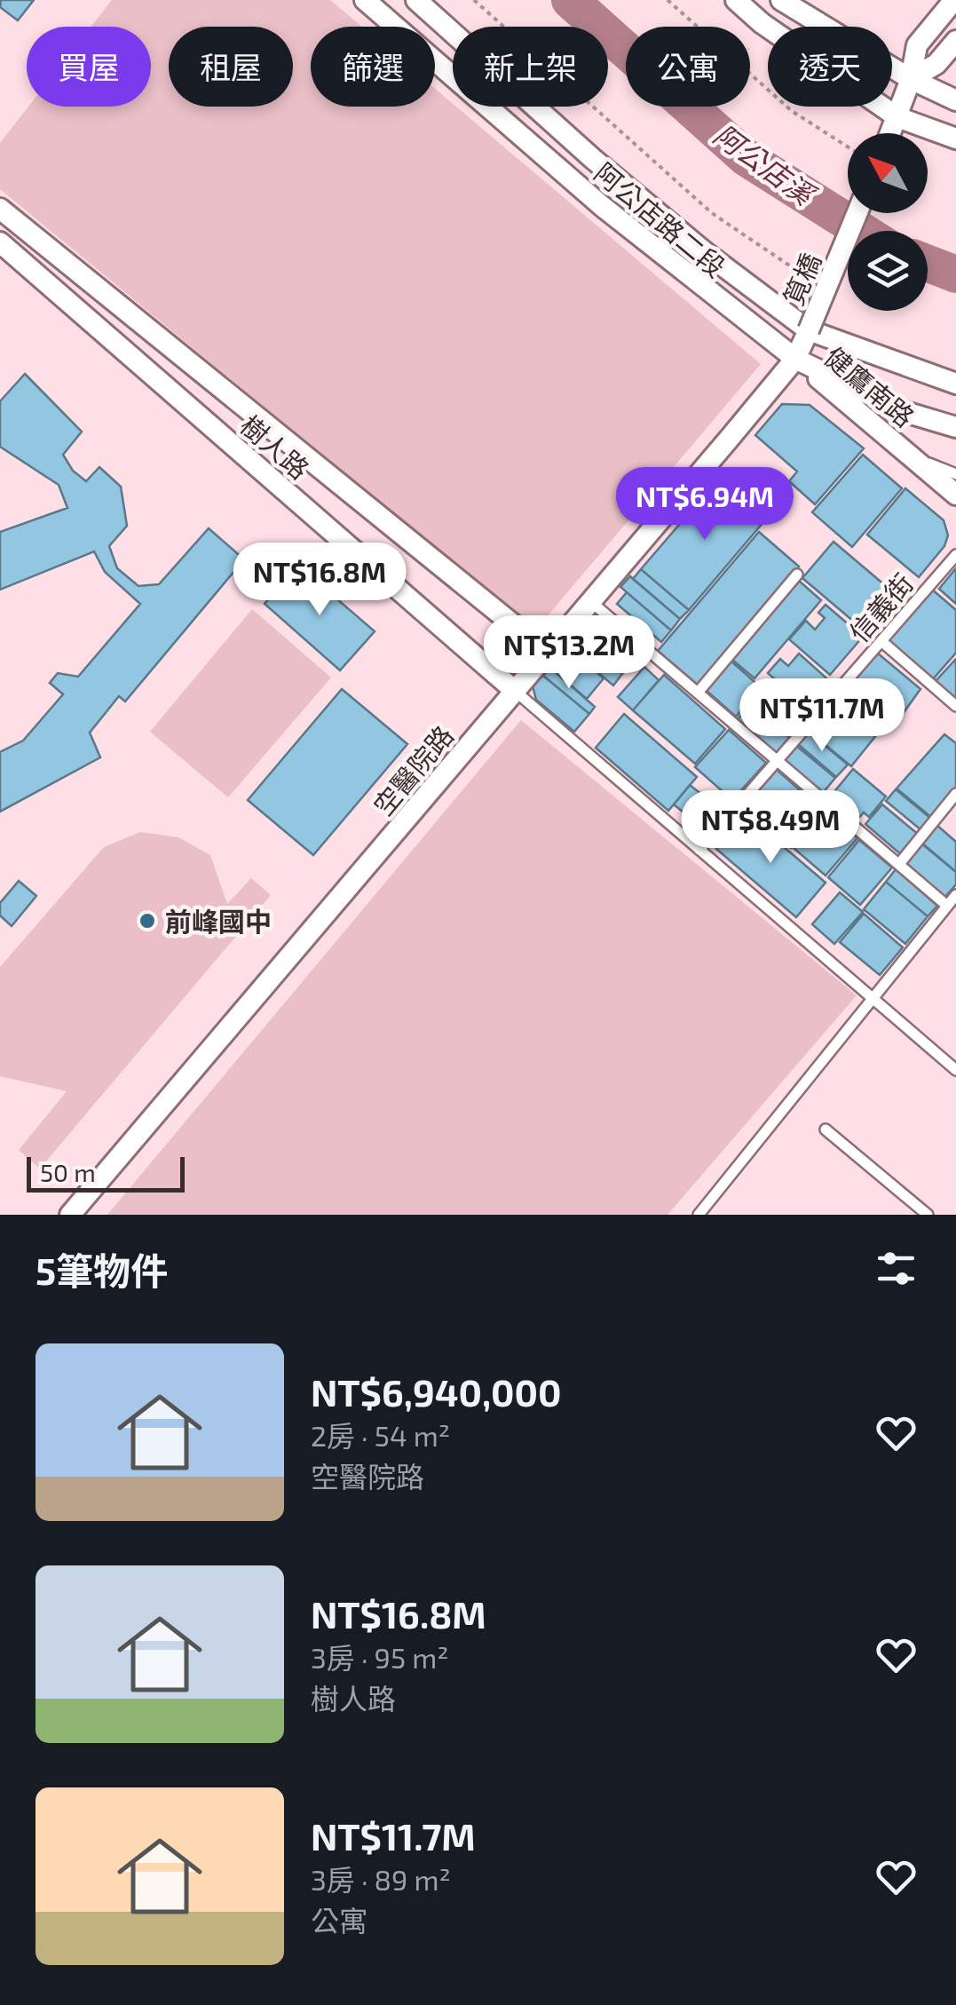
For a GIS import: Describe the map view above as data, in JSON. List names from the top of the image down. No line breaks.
{"streets":{"street":["阿公店路二段","筧橋","健鷹南路","樹人路","空醫院路"],"lane":["信義街"]},"crossings":[["阿公店路二段","筧橋"],["阿公店路二段","健鷹南路"],["阿公店路二段","空醫院路"],["筧橋","健鷹南路"],["筧橋","空醫院路"],["健鷹南路","空醫院路"],["樹人路","空醫院路"]],"water":["阿公店溪"],"places":["前峰國中"],"scale_bar":"50 m","north":"top left","page":{"chip":["買屋","租屋","篩選","新上架","公寓","透天"],"price":["NT$6.94M","NT$16.8M","NT$13.2M","NT$11.7M","NT$8.49M"],"scale":"50 m","heading":"5筆物件","list":[{"name":"NT$6,940,000","note":"2房 · 54 m² · 空醫院路"},{"name":"NT$16.8M","note":"3房 · 95 m² · 樹人路"},{"name":"NT$11.7M","note":"3房 · 89 m² · 公寓"}]}}
